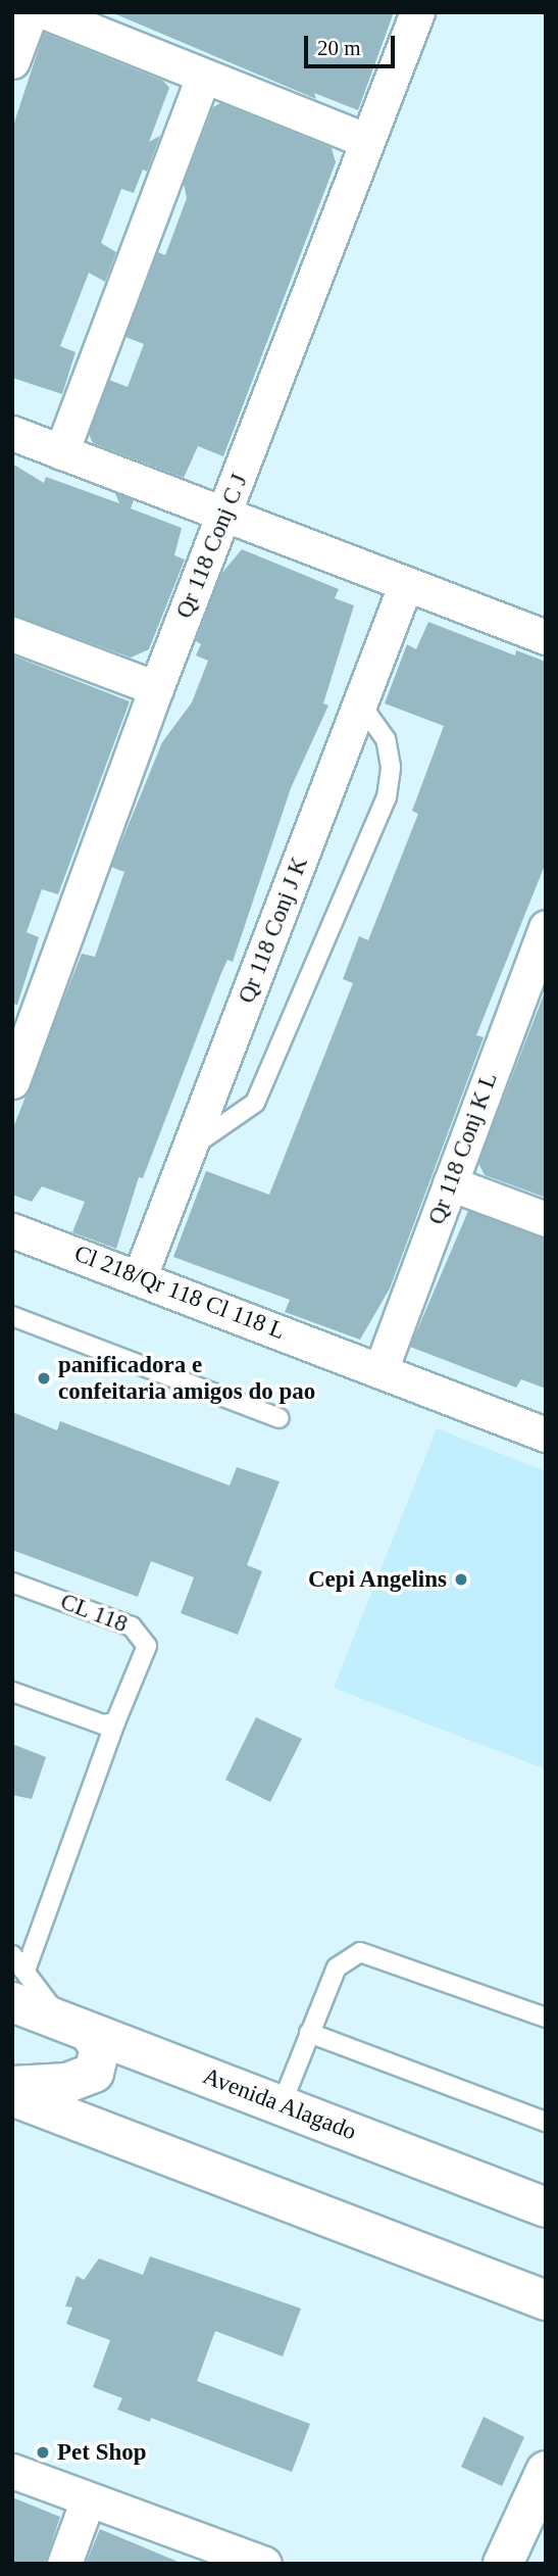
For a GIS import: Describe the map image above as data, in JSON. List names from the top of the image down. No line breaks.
{"streets":{"main road":["Avenida Alagado"],"street":["Qr 118 Conj C J","Qr 118 Conj J K","Qr 118 Conj K L","Cl 218/Qr 118 Cl 118 L"],"lane":["CL 118"]},"crossings":[["Qr 118 Conj J K","Cl 218/Qr 118 Cl 118 L"],["Qr 118 Conj K L","Cl 218/Qr 118 Cl 118 L"],["CL 118","Avenida Alagado"]],"places":["panificadora e confeitaria amigos do pao","Cepi Angelins","Pet Shop"],"scale_bar":"20 m"}
